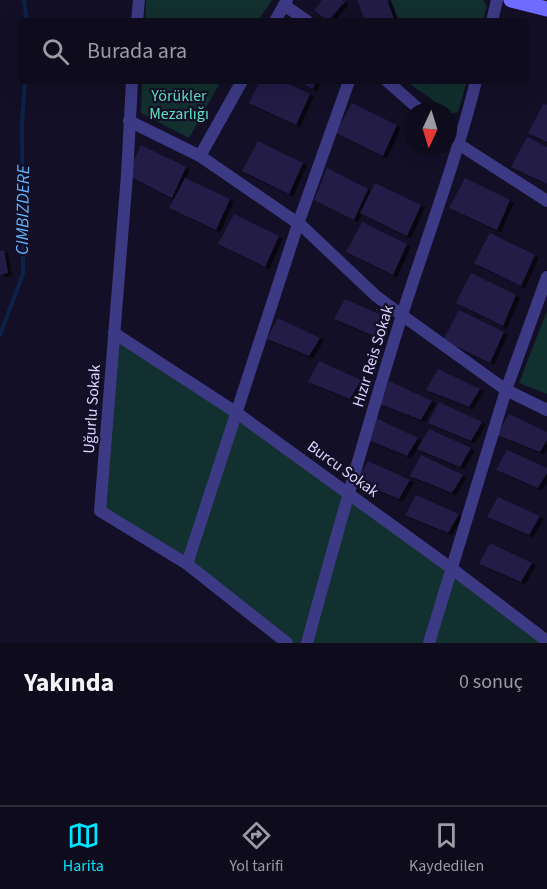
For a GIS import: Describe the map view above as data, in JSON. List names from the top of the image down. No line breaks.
{"streets":{"street":["Hızır Reis Sokak","Uğurlu Sokak","Burcu Sokak"]},"crossings":[["Hızır Reis Sokak","Burcu Sokak"],["Uğurlu Sokak","Burcu Sokak"]],"water":["CIMBIZDERE"],"parks":["Yörükler Mezarlığı"],"north":"bottom","page":{"search":"Burada ara","heading":["Yakında","0 sonuç"],"nav":["Harita","Yol tarifi","Kaydedilen"]}}
